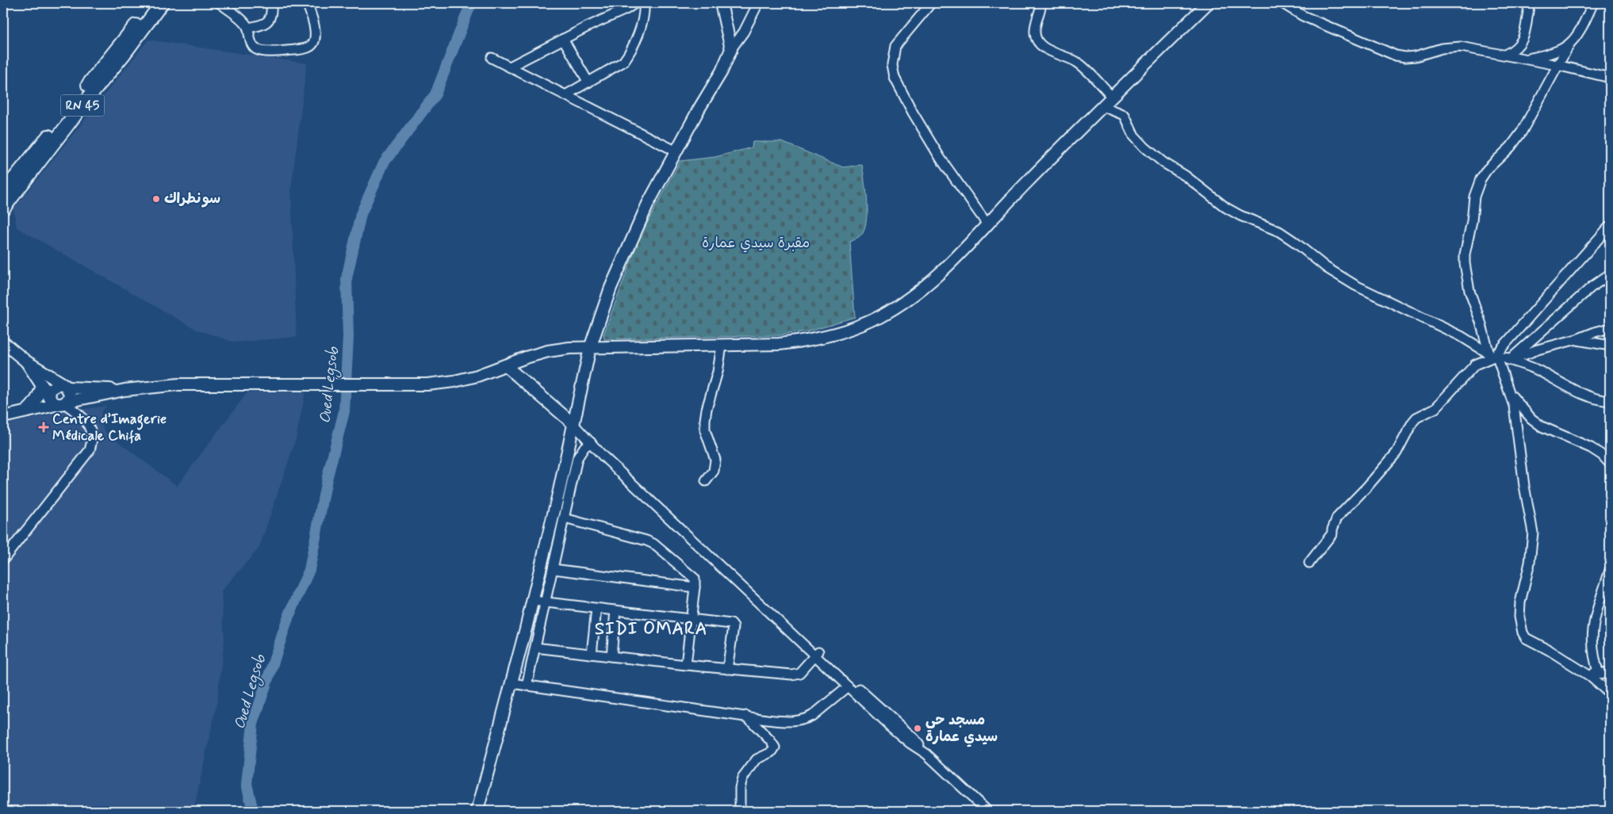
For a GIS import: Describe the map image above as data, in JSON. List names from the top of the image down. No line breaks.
{"streets":{"highway":["RN 45"]},"districts":["SIDI OMARA"],"water":["Oued Legsob"],"parks":["مقبرة سيدي عمارة"],"places":{"other":["سونطراك","مسجد حي سيدي عمارة"],"health":["Centre d’Imagerie Médicale Chifa"]}}
